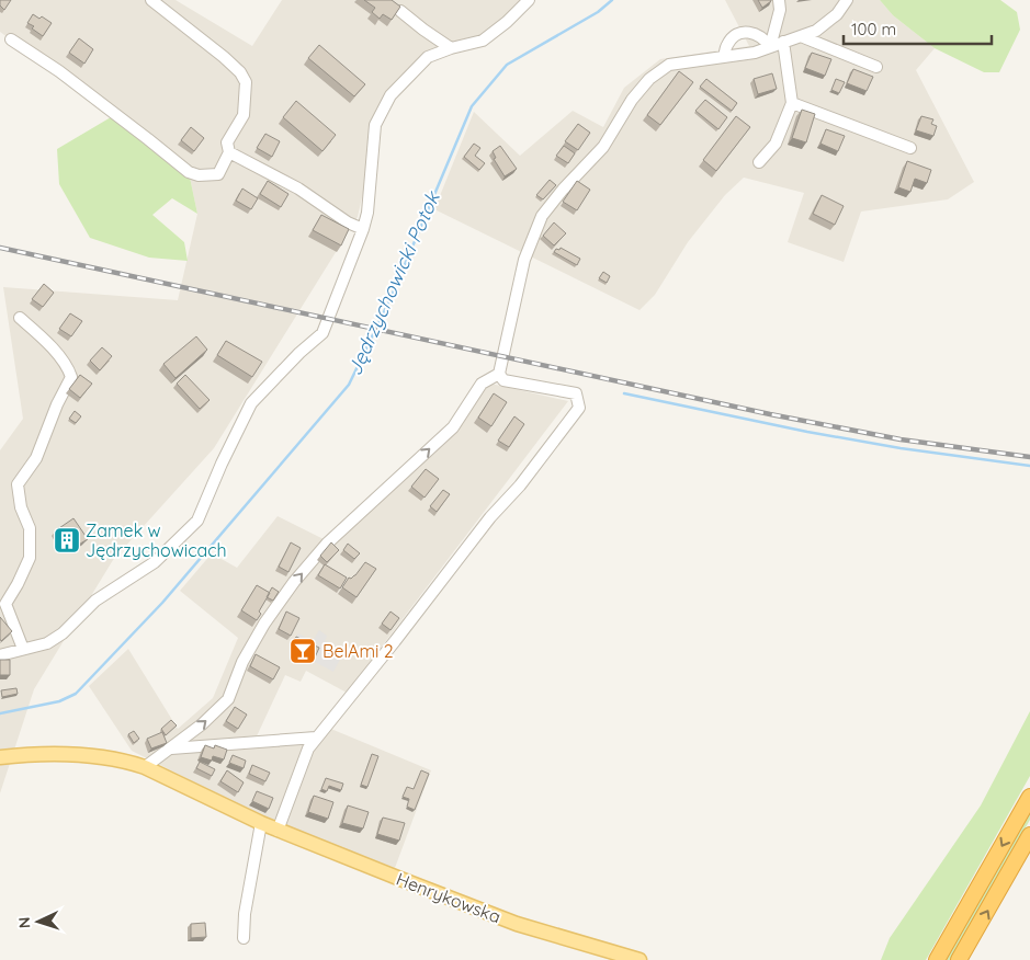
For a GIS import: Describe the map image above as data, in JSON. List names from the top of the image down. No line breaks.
{"streets":{"main road":["Henrykowska"]},"water":["Jędrzychowicki Potok"],"places":{"building":["Zamek w Jędrzychowicach"],"bar":["BelAmi 2"]},"scale_bar":"100 m","north":"left"}
